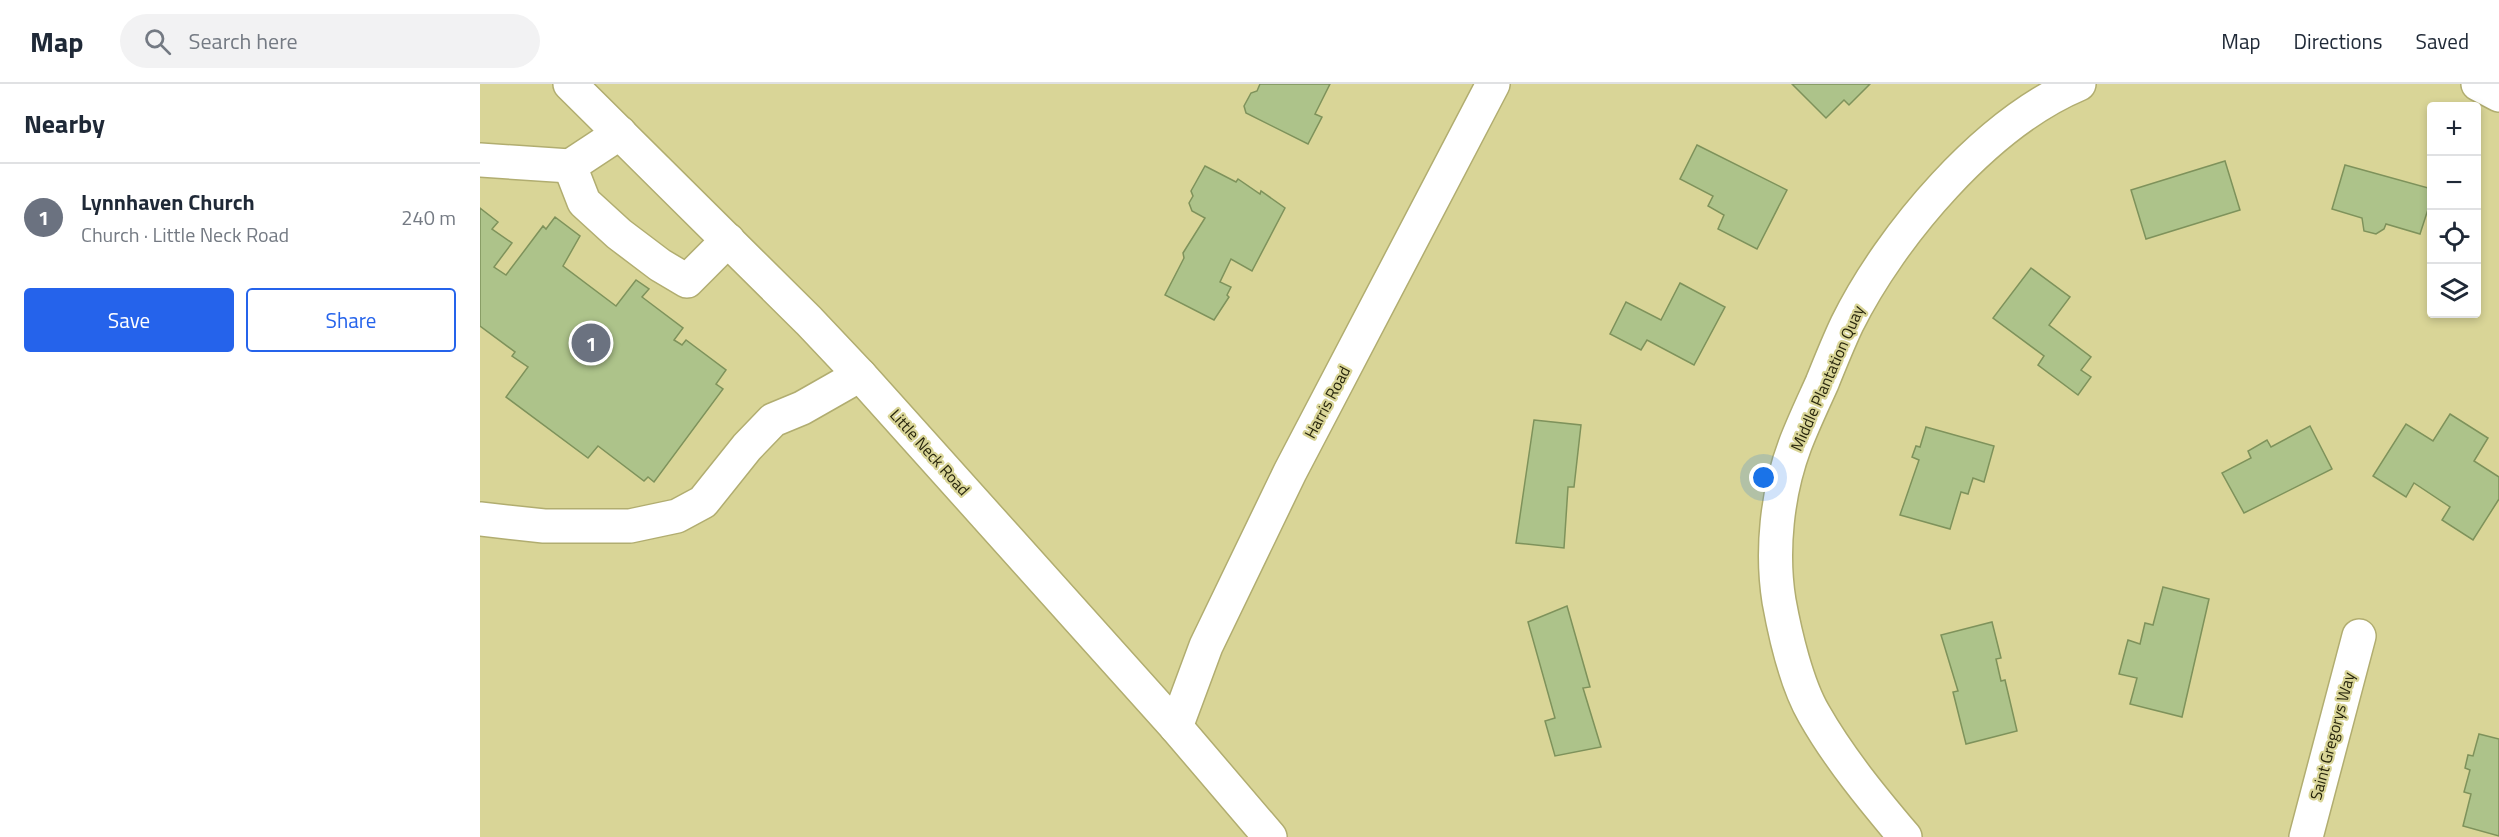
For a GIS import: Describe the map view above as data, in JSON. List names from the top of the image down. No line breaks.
{"streets":{"street":["Middle Plantation Quay","Harris Road","Little Neck Road","Saint Gregorys Way"]},"crossings":[["Harris Road","Little Neck Road"]],"page":{"header":"Map","search":"Search here","nav":["Map","Directions","Saved"],"heading":"Nearby","map_buttons":["+","−"],"list":[{"mark":"1","name":"Lynnhaven Church","note":"Church · Little Neck Road","value":"240 m"}],"buttons":["Save","Share"],"pins":"1"}}
